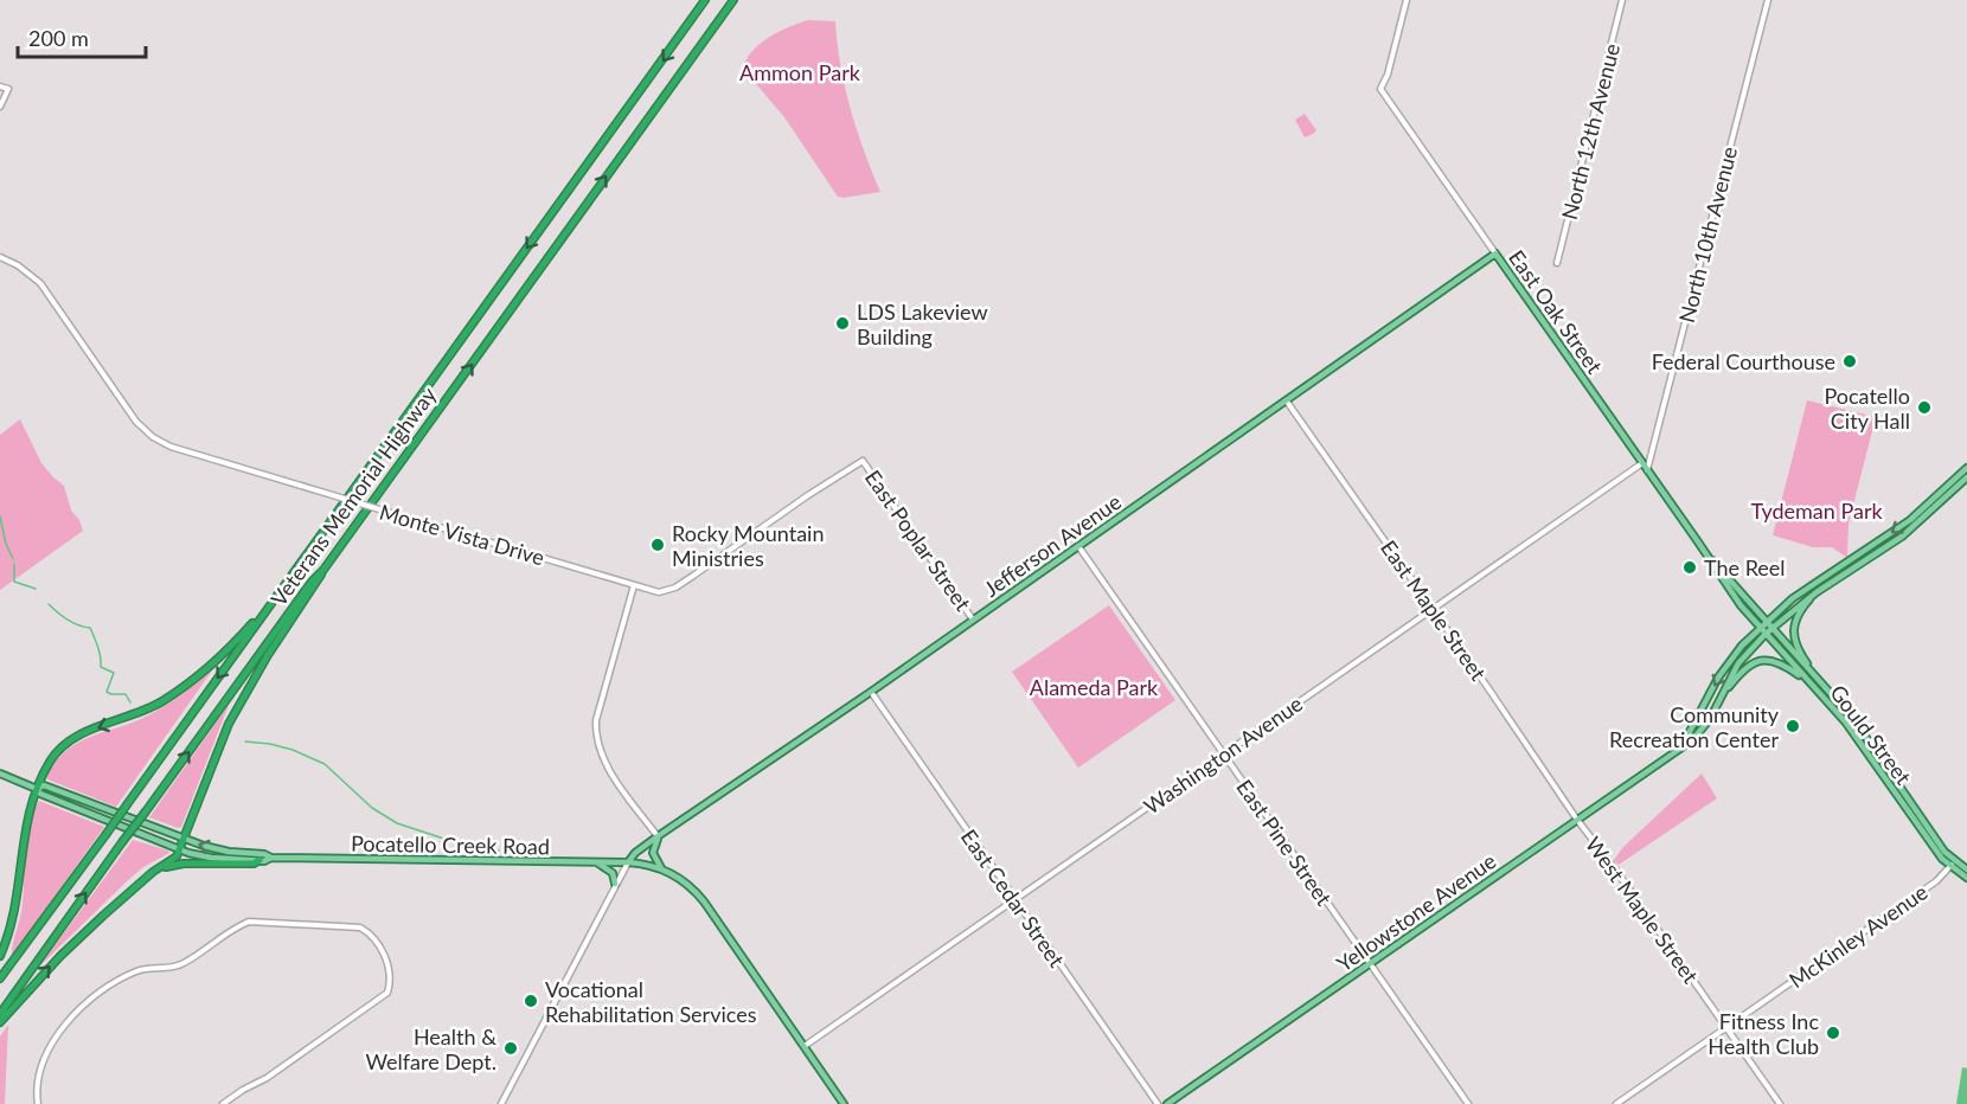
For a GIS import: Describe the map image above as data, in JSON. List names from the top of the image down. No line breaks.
{"streets":{"highway":["Veterans Memorial Highway"],"main road":["East Oak Street","Jefferson Avenue","Gould Street","Pocatello Creek Road","Yellowstone Avenue"],"street":["North 12th Avenue","North 10th Avenue","Monte Vista Drive","East Poplar Street","East Maple Street","Washington Avenue","East Pine Street","East Cedar Street","West Maple Street","McKinley Avenue"]},"crossings":[["North 10th Avenue","East Oak Street"],["East Oak Street","Jefferson Avenue"],["East Oak Street","Gould Street"],["East Oak Street","Washington Avenue"],["East Oak Street","Yellowstone Avenue"],["Monte Vista Drive","East Poplar Street"],["East Poplar Street","Jefferson Avenue"],["Jefferson Avenue","East Maple Street"],["Jefferson Avenue","East Pine Street"],["Jefferson Avenue","Pocatello Creek Road"],["Jefferson Avenue","East Cedar Street"],["East Maple Street","Washington Avenue"],["East Maple Street","West Maple Street"],["East Maple Street","Yellowstone Avenue"],["Gould Street","Yellowstone Avenue"],["Gould Street","McKinley Avenue"],["Washington Avenue","East Pine Street"],["Washington Avenue","East Cedar Street"],["East Pine Street","Yellowstone Avenue"],["West Maple Street","Yellowstone Avenue"],["West Maple Street","McKinley Avenue"]],"parks":["Ammon Park","Tydeman Park","Alameda Park"],"places":["LDS Lakeview Building","Federal Courthouse","Pocatello City Hall","Rocky Mountain Ministries","The Reel","Community Recreation Center","Vocational Rehabilitation Services","Fitness Inc Health Club","Health & Welfare Dept."],"scale_bar":"200 m"}
